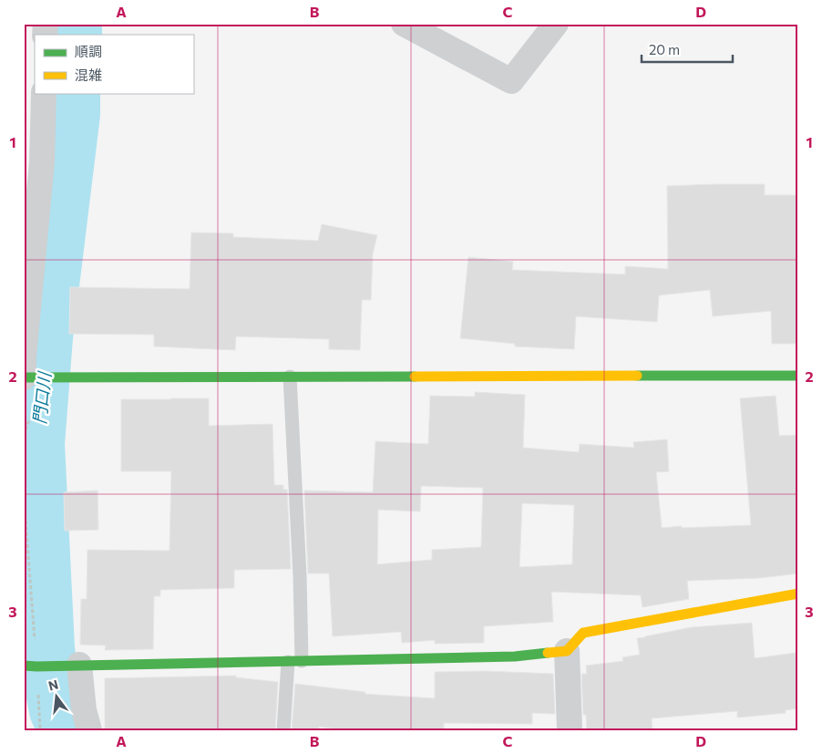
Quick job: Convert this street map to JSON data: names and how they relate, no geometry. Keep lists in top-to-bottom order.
{
  "water": ["門口川"],
  "legend": ["順調", "混雑"],
  "scale_bar": "20 m",
  "north": "top",
  "grid": {
    "columns": [
      "A",
      "B",
      "C",
      "D"
    ],
    "rows": ["1", "2", "3"]
  }
}
